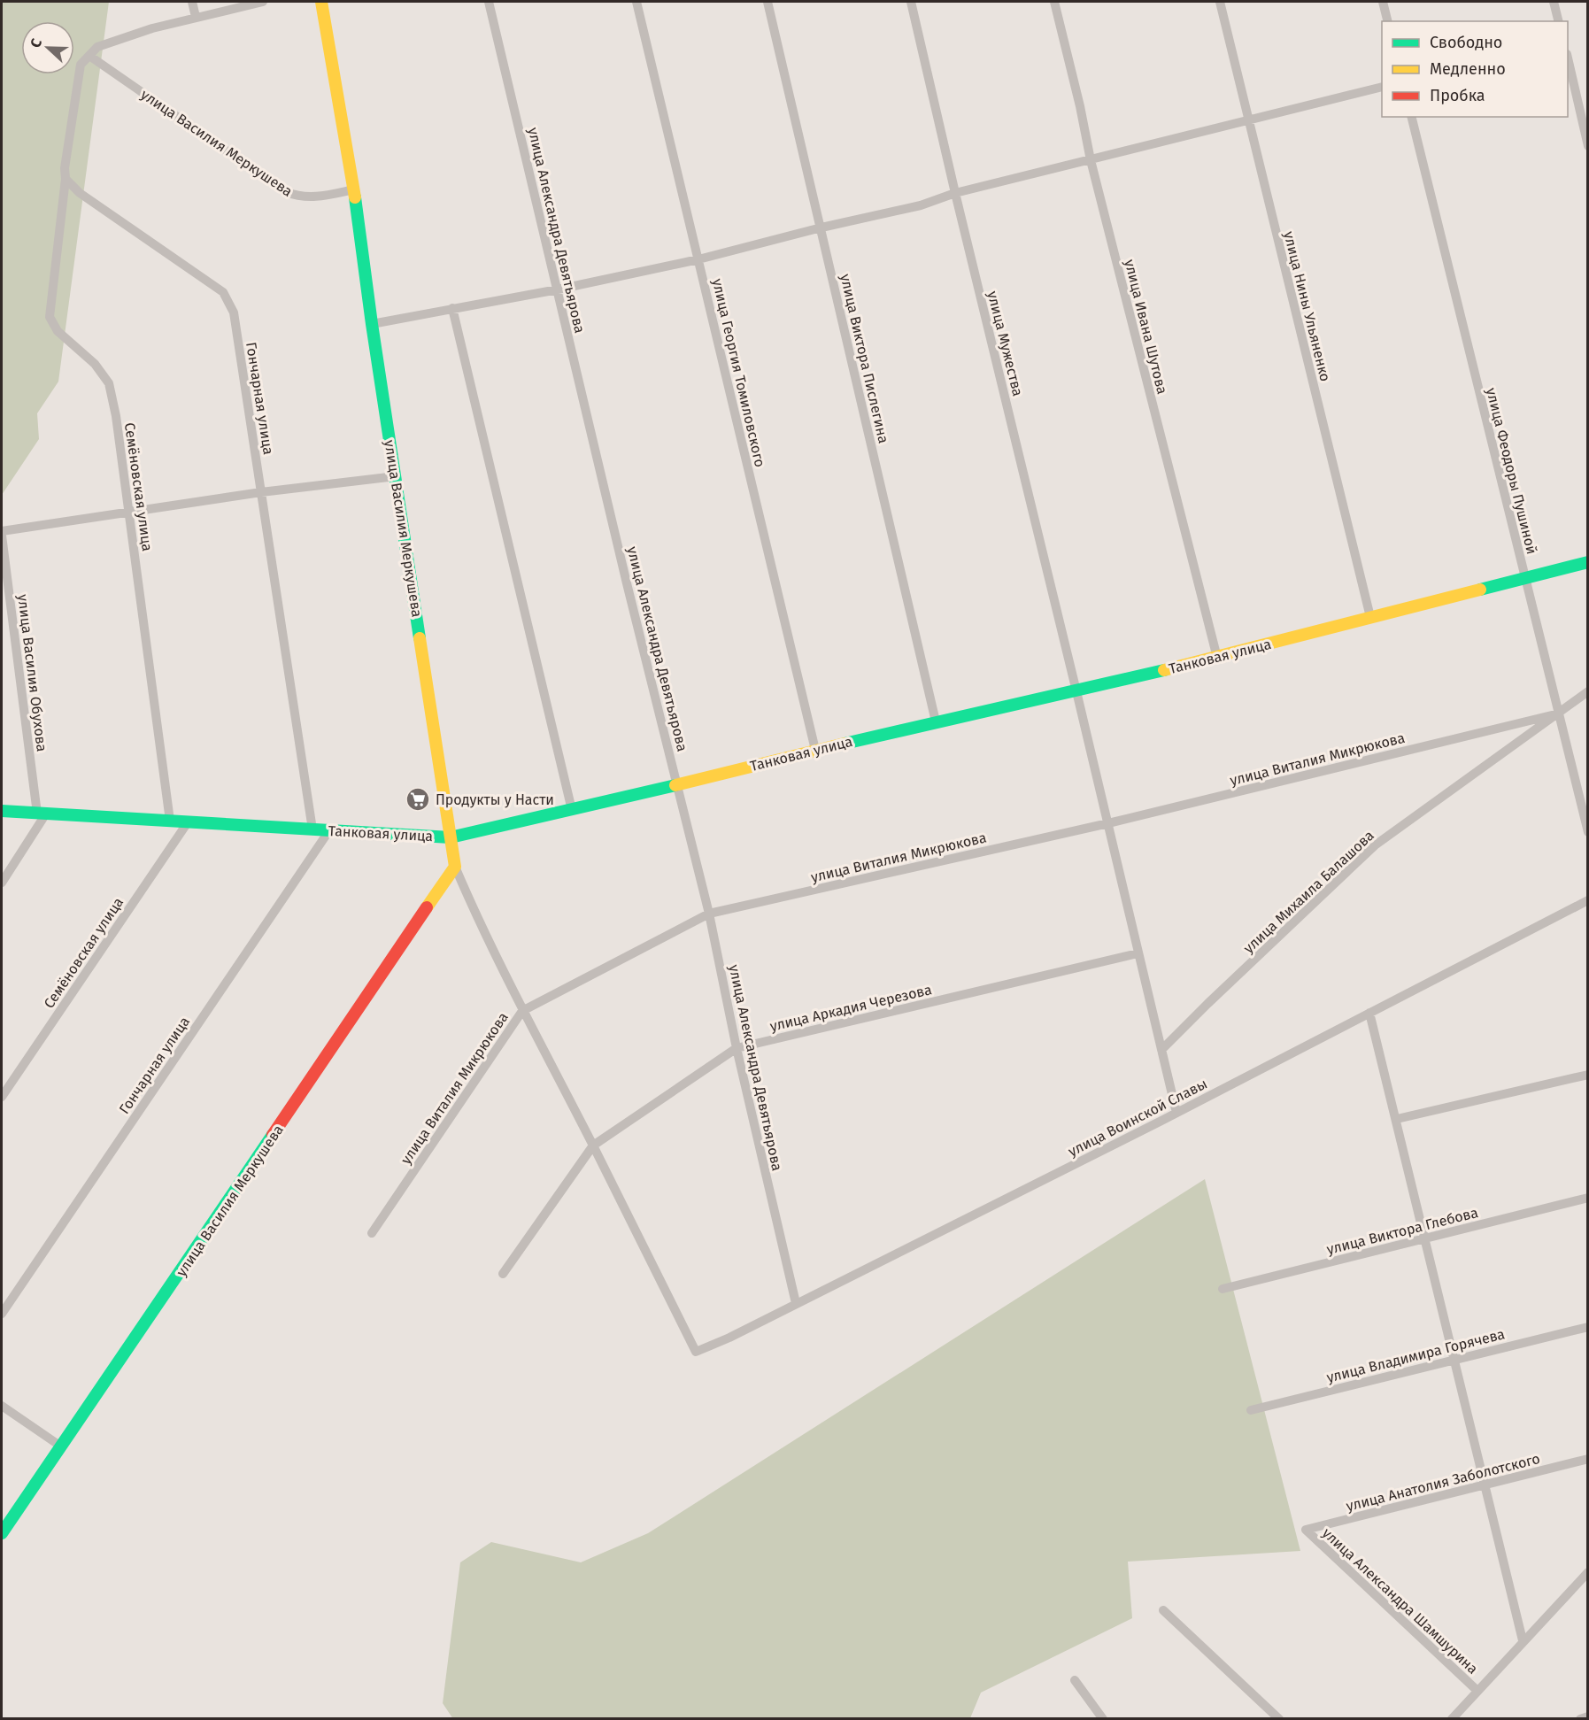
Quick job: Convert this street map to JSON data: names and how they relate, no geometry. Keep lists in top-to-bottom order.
{
  "streets": {
    "street": [
      "улица Василия Меркушева",
      "улица Александра Девятьярова",
      "улица Нины Ульяненко",
      "улица Ивана Шутова",
      "улица Мужества",
      "улица Виктора Пислегина",
      "улица Георгия Томиловского",
      "Гончарная улица",
      "улица Феодоры Пушиной",
      "Семёновская улица",
      "Танковая улица",
      "улица Василия Обухова",
      "улица Виталия Микрюкова",
      "улица Михаила Балашова",
      "улица Аркадия Черезова",
      "улица Воинской Славы",
      "улица Виктора Глебова",
      "улица Владимира Горячева",
      "улица Анатолия Заболотского",
      "улица Александра Шамшурина"
    ]
  },
  "crossings": [
    ["улица Василия Меркушева", "Танковая улица"],
    ["улица Василия Меркушева", "улица Виталия Микрюкова"],
    ["улица Василия Меркушева", "улица Аркадия Черезова"],
    ["улица Василия Меркушева", "улица Воинской Славы"],
    ["улица Александра Девятьярова", "Танковая улица"],
    ["улица Александра Девятьярова", "улица Виталия Микрюкова"],
    ["улица Александра Девятьярова", "улица Аркадия Черезова"],
    ["улица Александра Девятьярова", "улица Воинской Славы"],
    ["улица Нины Ульяненко", "Танковая улица"],
    ["улица Ивана Шутова", "Танковая улица"],
    ["улица Мужества", "Танковая улица"],
    ["улица Мужества", "улица Виталия Микрюкова"],
    ["улица Мужества", "улица Михаила Балашова"],
    ["улица Мужества", "улица Аркадия Черезова"],
    ["улица Мужества", "улица Воинской Славы"],
    ["улица Виктора Пислегина", "Танковая улица"],
    ["улица Георгия Томиловского", "Танковая улица"],
    ["Гончарная улица", "Семёновская улица"],
    ["Гончарная улица", "Танковая улица"],
    ["улица Феодоры Пушиной", "Танковая улица"],
    ["улица Феодоры Пушиной", "улица Виталия Микрюкова"],
    ["улица Феодоры Пушиной", "улица Михаила Балашова"],
    ["Семёновская улица", "Танковая улица"],
    ["Танковая улица", "улица Василия Обухова"],
    ["улица Виталия Микрюкова", "улица Михаила Балашова"],
    ["улица Анатолия Заболотского", "улица Александра Шамшурина"]
  ],
  "places": {
    "supermarket": ["Продукты у Насти"]
  },
  "legend": ["Свободно", "Медленно", "Пробка"],
  "north": "left"
}
